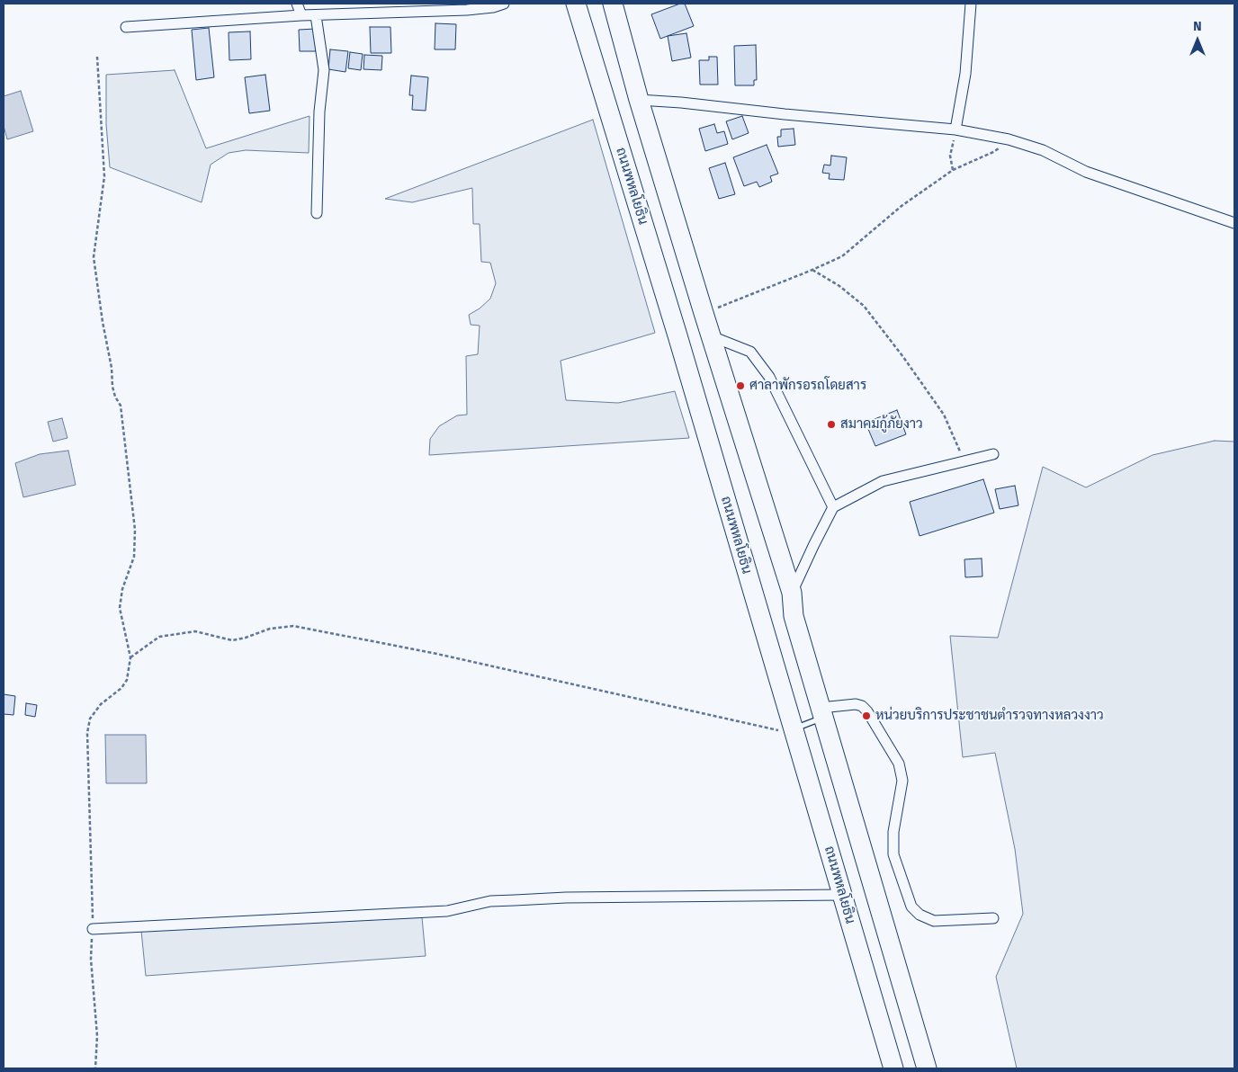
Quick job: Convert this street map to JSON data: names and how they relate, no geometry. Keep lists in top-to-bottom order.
{
  "streets": {
    "highway": ["ถนนพหลโยธิน"]
  },
  "places": ["ศาลาพักรอรถโดยสาร", "สมาคมกู้ภัยงาว", "หน่วยบริการประชาชนตำรวจทางหลวงงาว"],
  "north": "top"
}
